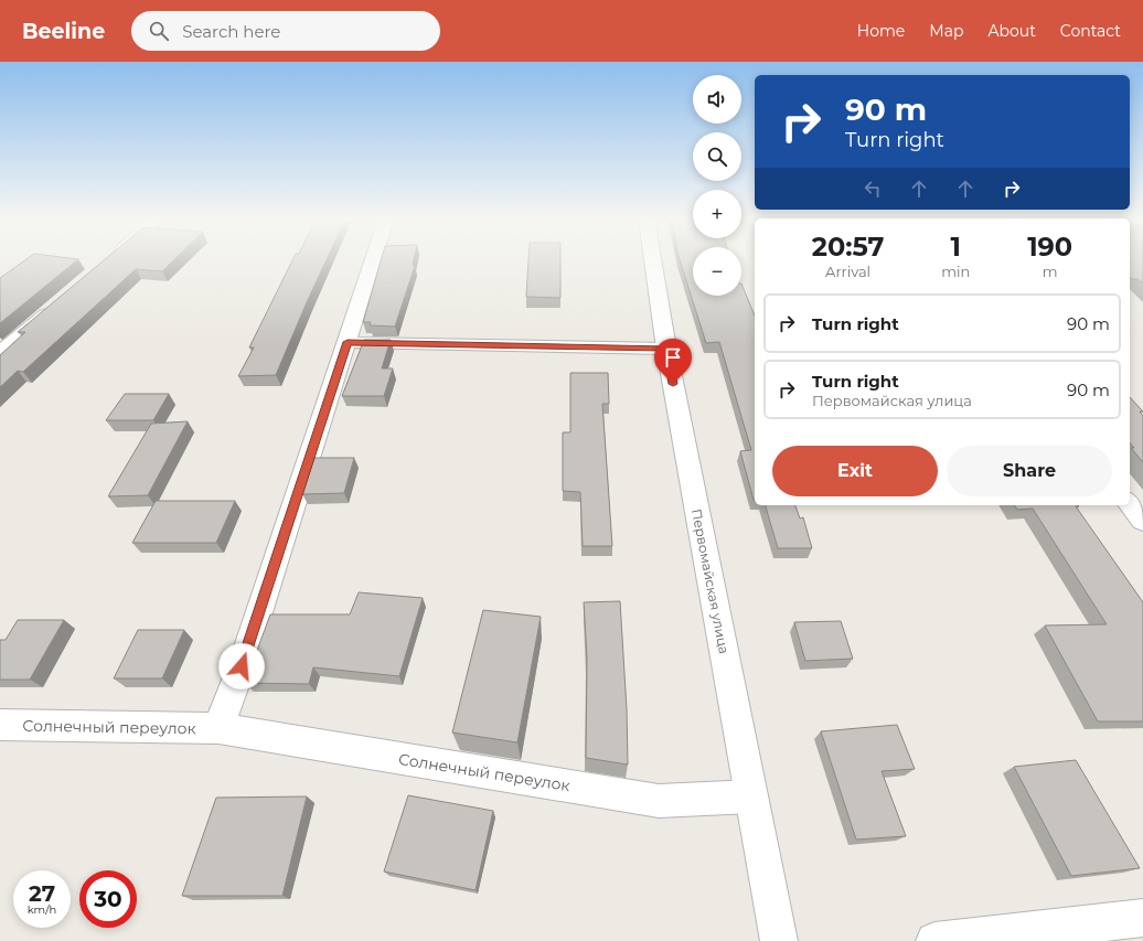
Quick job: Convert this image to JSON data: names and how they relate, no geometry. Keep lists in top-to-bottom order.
{
  "streets": {
    "street": ["Первомайская улица", "Солнечный переулок"]
  },
  "crossings": [
    ["Первомайская улица", "Солнечный переулок"]
  ],
  "page": {
    "header": "Beeline",
    "search": "Search here",
    "nav": [
      "Home",
      "Map",
      "About",
      "Contact"
    ],
    "map_buttons": ["+", "−"],
    "turn": ["90 m", "Turn right"],
    "eta": [
      "20:57",
      "Arrival",
      "1",
      "min",
      "190",
      "m"
    ],
    "list": [
      {
        "name": "Turn right",
        "value": "90 m"
      },
      {
        "name": "Turn right",
        "note": "Первомайская улица",
        "value": "90 m"
      }
    ],
    "buttons": ["Exit", "Share"],
    "speed": "27 km/h",
    "limit": "30"
  }
}
